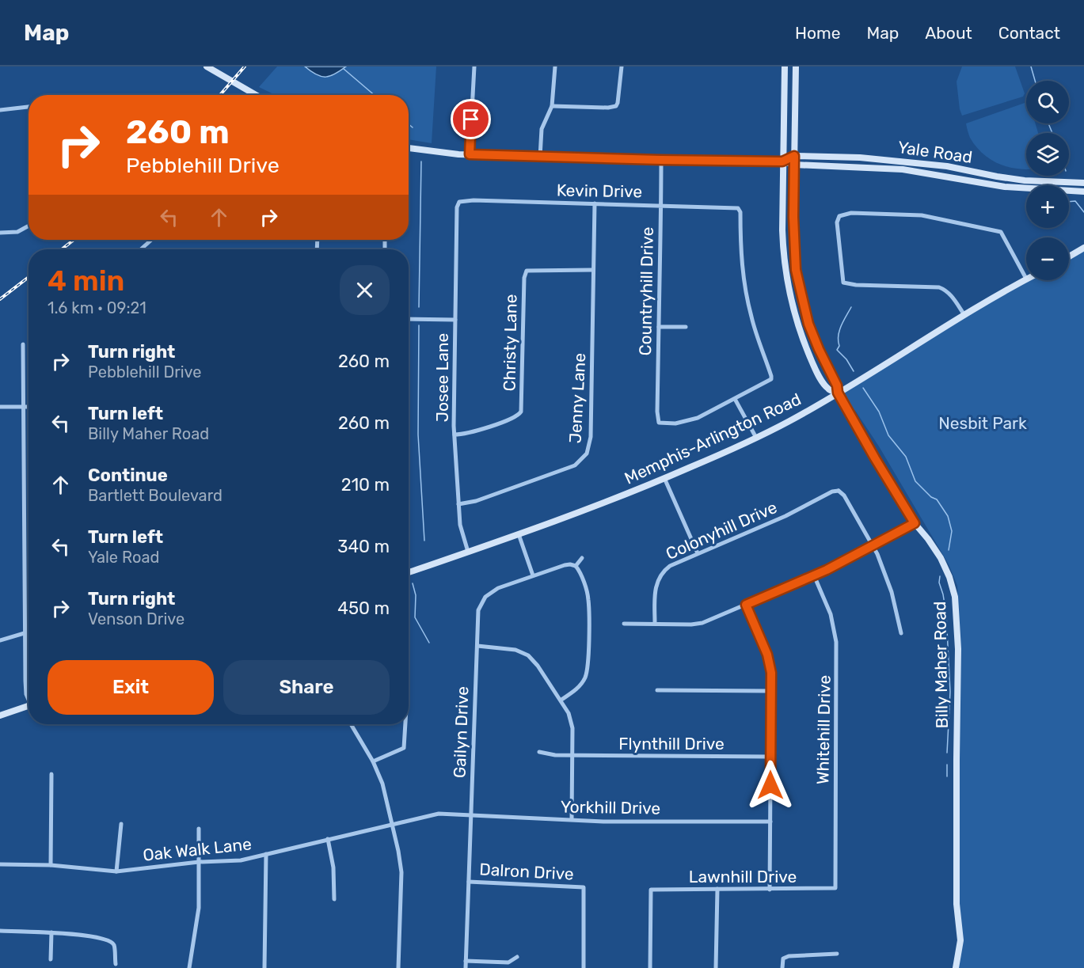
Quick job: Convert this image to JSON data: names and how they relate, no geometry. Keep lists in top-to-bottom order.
{
  "streets": {
    "main road": ["Yale Road", "Memphis-Arlington Road", "Billy Maher Road"],
    "street": [
      "Kevin Drive",
      "Countryhill Drive",
      "Christy Lane",
      "Josee Lane",
      "Jenny Lane",
      "Colonyhill Drive",
      "Whitehill Drive",
      "Gailyn Drive",
      "Flynthill Drive",
      "Yorkhill Drive",
      "Oak Walk Lane",
      "Dalron Drive",
      "Lawnhill Drive"
    ]
  },
  "crossings": [
    ["Yale Road", "Countryhill Drive"],
    ["Kevin Drive", "Countryhill Drive"],
    ["Kevin Drive", "Josee Lane"],
    ["Kevin Drive", "Jenny Lane"],
    ["Christy Lane", "Josee Lane"],
    ["Christy Lane", "Jenny Lane"],
    ["Josee Lane", "Jenny Lane"],
    ["Josee Lane", "Memphis-Arlington Road"],
    ["Memphis-Arlington Road", "Billy Maher Road"],
    ["Whitehill Drive", "Lawnhill Drive"],
    ["Gailyn Drive", "Yorkhill Drive"],
    ["Gailyn Drive", "Dalron Drive"],
    ["Yorkhill Drive", "Oak Walk Lane"]
  ],
  "parks": ["Nesbit Park"],
  "page": {
    "header": "Map",
    "nav": [
      "Home",
      "Map",
      "About",
      "Contact"
    ],
    "map_buttons": ["+", "−"],
    "turn": ["260 m", "Pebblehill Drive"],
    "heading": ["4 min", "1.6 km · 09:21"],
    "list": [
      {
        "name": "Turn right",
        "note": "Pebblehill Drive",
        "value": "260 m"
      },
      {
        "name": "Turn left",
        "note": "Billy Maher Road",
        "value": "260 m"
      },
      {
        "name": "Continue",
        "note": "Bartlett Boulevard",
        "value": "210 m"
      },
      {
        "name": "Turn left",
        "note": "Yale Road",
        "value": "340 m"
      },
      {
        "name": "Turn right",
        "note": "Venson Drive",
        "value": "450 m"
      }
    ],
    "buttons": ["Exit", "Share"]
  }
}
